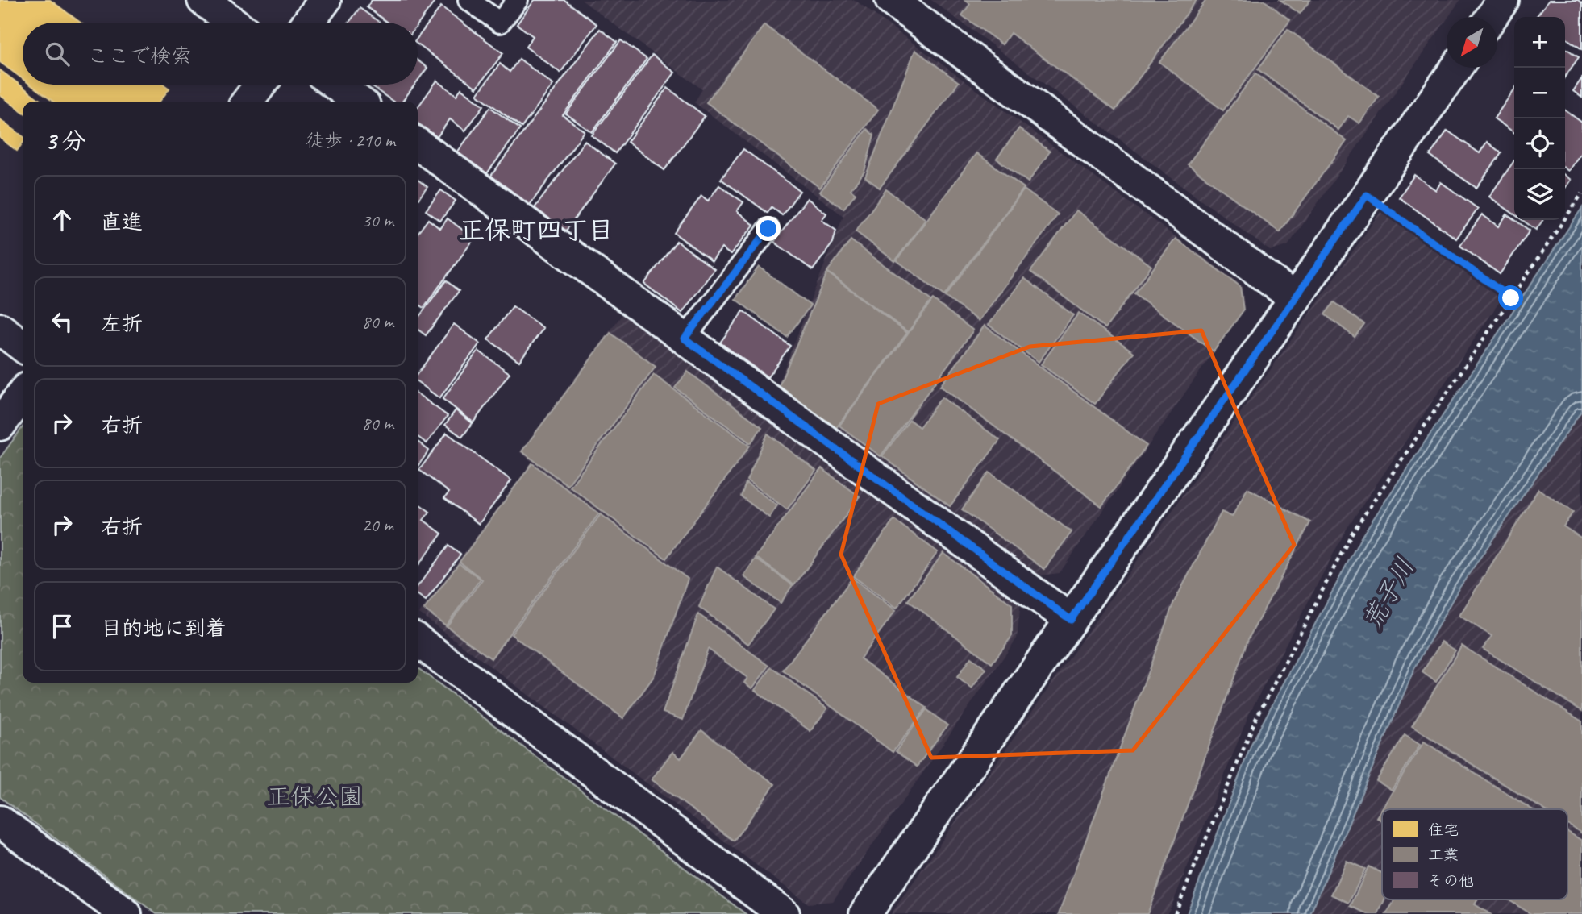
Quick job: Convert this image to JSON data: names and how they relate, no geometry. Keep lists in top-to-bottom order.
{
  "districts": ["正保町四丁目"],
  "water": ["荒子川"],
  "parks": ["正保公園"],
  "legend": ["住宅", "工業", "その他"],
  "north": "bottom left",
  "page": {
    "map_buttons": ["+", "−"],
    "search": "ここで検索",
    "heading": ["3 分", "徒歩 · 210 m"],
    "list": [
      ["直進", "30 m"],
      ["左折", "80 m"],
      ["右折", "80 m"],
      ["右折", "20 m"],
      "目的地に到着"
    ]
  }
}
